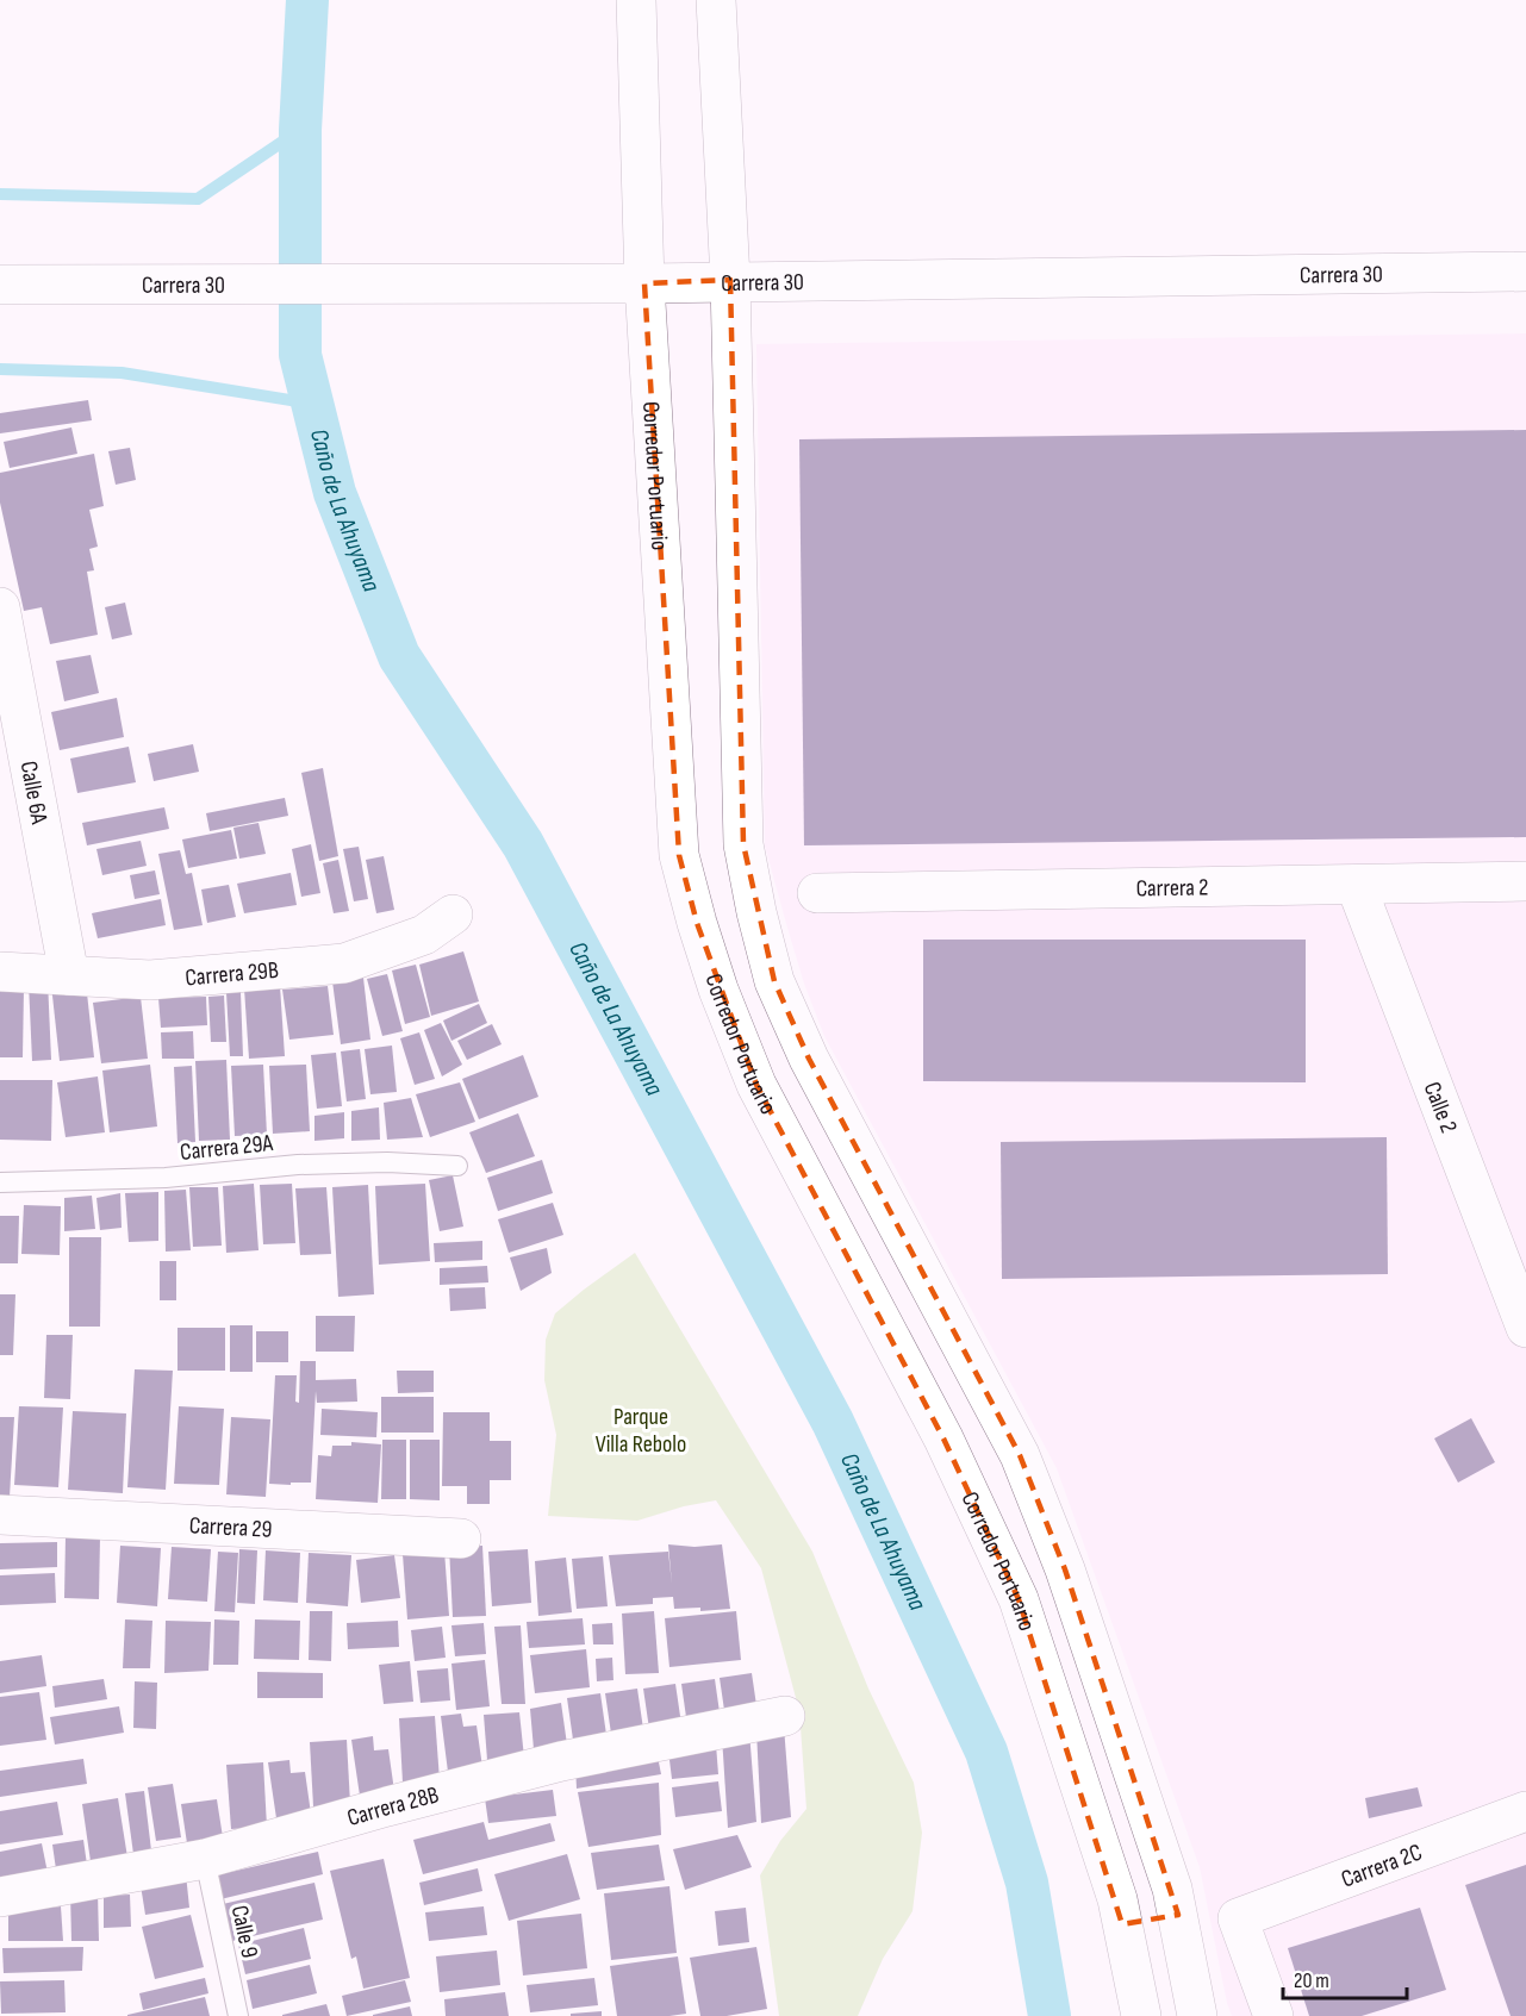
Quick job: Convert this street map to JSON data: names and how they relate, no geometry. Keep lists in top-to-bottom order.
{
  "streets": {
    "street": [
      "Carrera 30",
      "Corredor Portuario",
      "Calle 6A",
      "Carrera 2",
      "Carrera 29B",
      "Calle 2",
      "Carrera 29",
      "Carrera 28B",
      "Carrera 2C"
    ],
    "lane": ["Carrera 29A", "Calle 9"]
  },
  "crossings": [
    ["Carrera 30", "Corredor Portuario"],
    ["Calle 6A", "Carrera 29B"],
    ["Carrera 2", "Calle 2"],
    ["Carrera 28B", "Calle 9"]
  ],
  "water": ["Caño de La Ahuyama"],
  "parks": ["Parque Villa Rebolo"],
  "scale_bar": "20 m"
}
